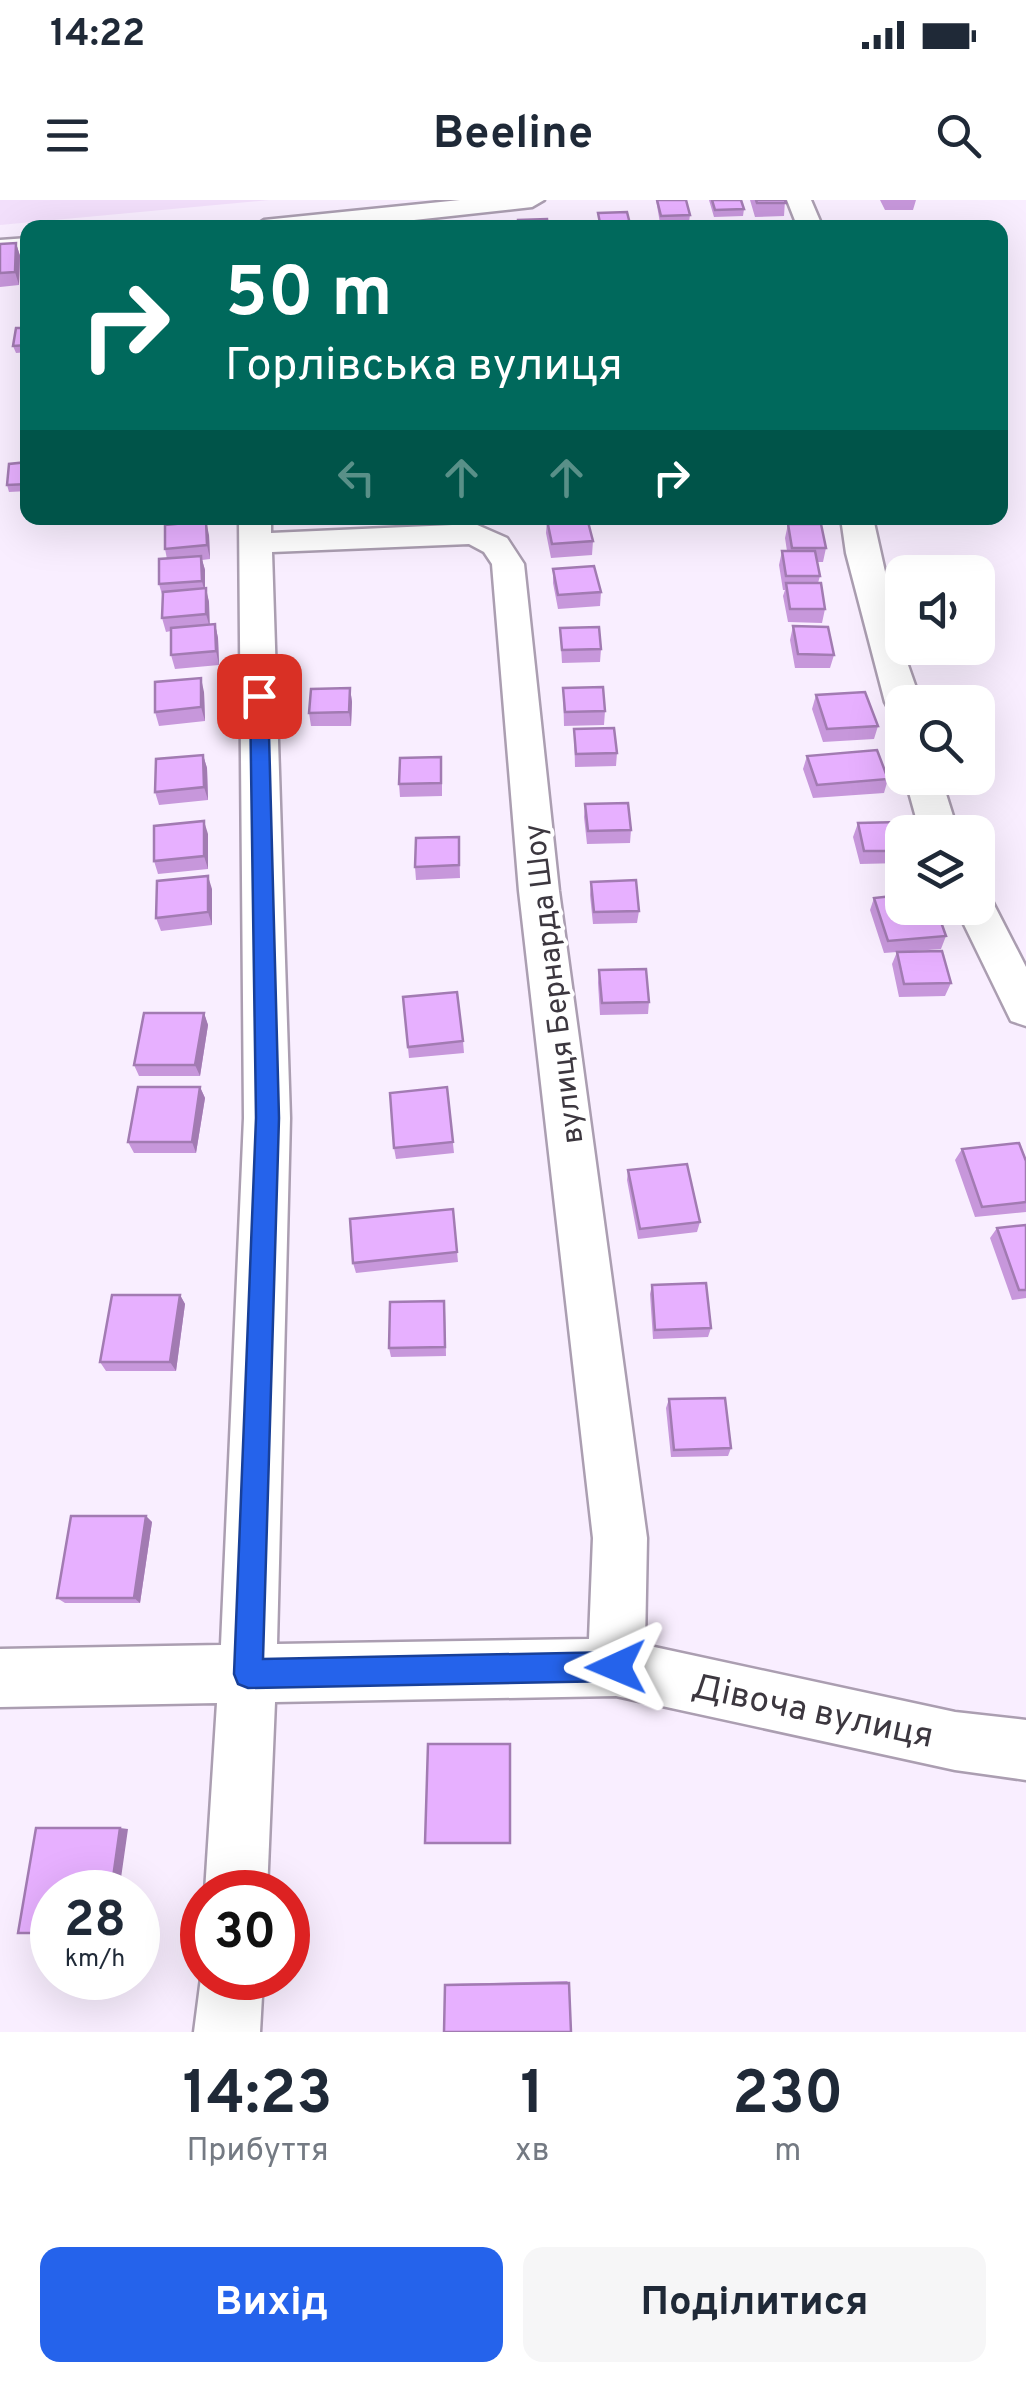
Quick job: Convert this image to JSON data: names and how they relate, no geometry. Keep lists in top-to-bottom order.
{
  "streets": {
    "street": ["вулиця Бернарда Шоу", "Дівоча вулиця"]
  },
  "crossings": [
    ["вулиця Бернарда Шоу", "Дівоча вулиця"]
  ],
  "page": {
    "status": "14:22",
    "header": "Beeline",
    "turn": ["50 m", "Горлівська вулиця"],
    "speed": "28 km/h",
    "limit": "30",
    "eta": [
      "14:23",
      "Прибуття",
      "1",
      "хв",
      "230",
      "m"
    ],
    "buttons": ["Вихід", "Поділитися"]
  }
}
